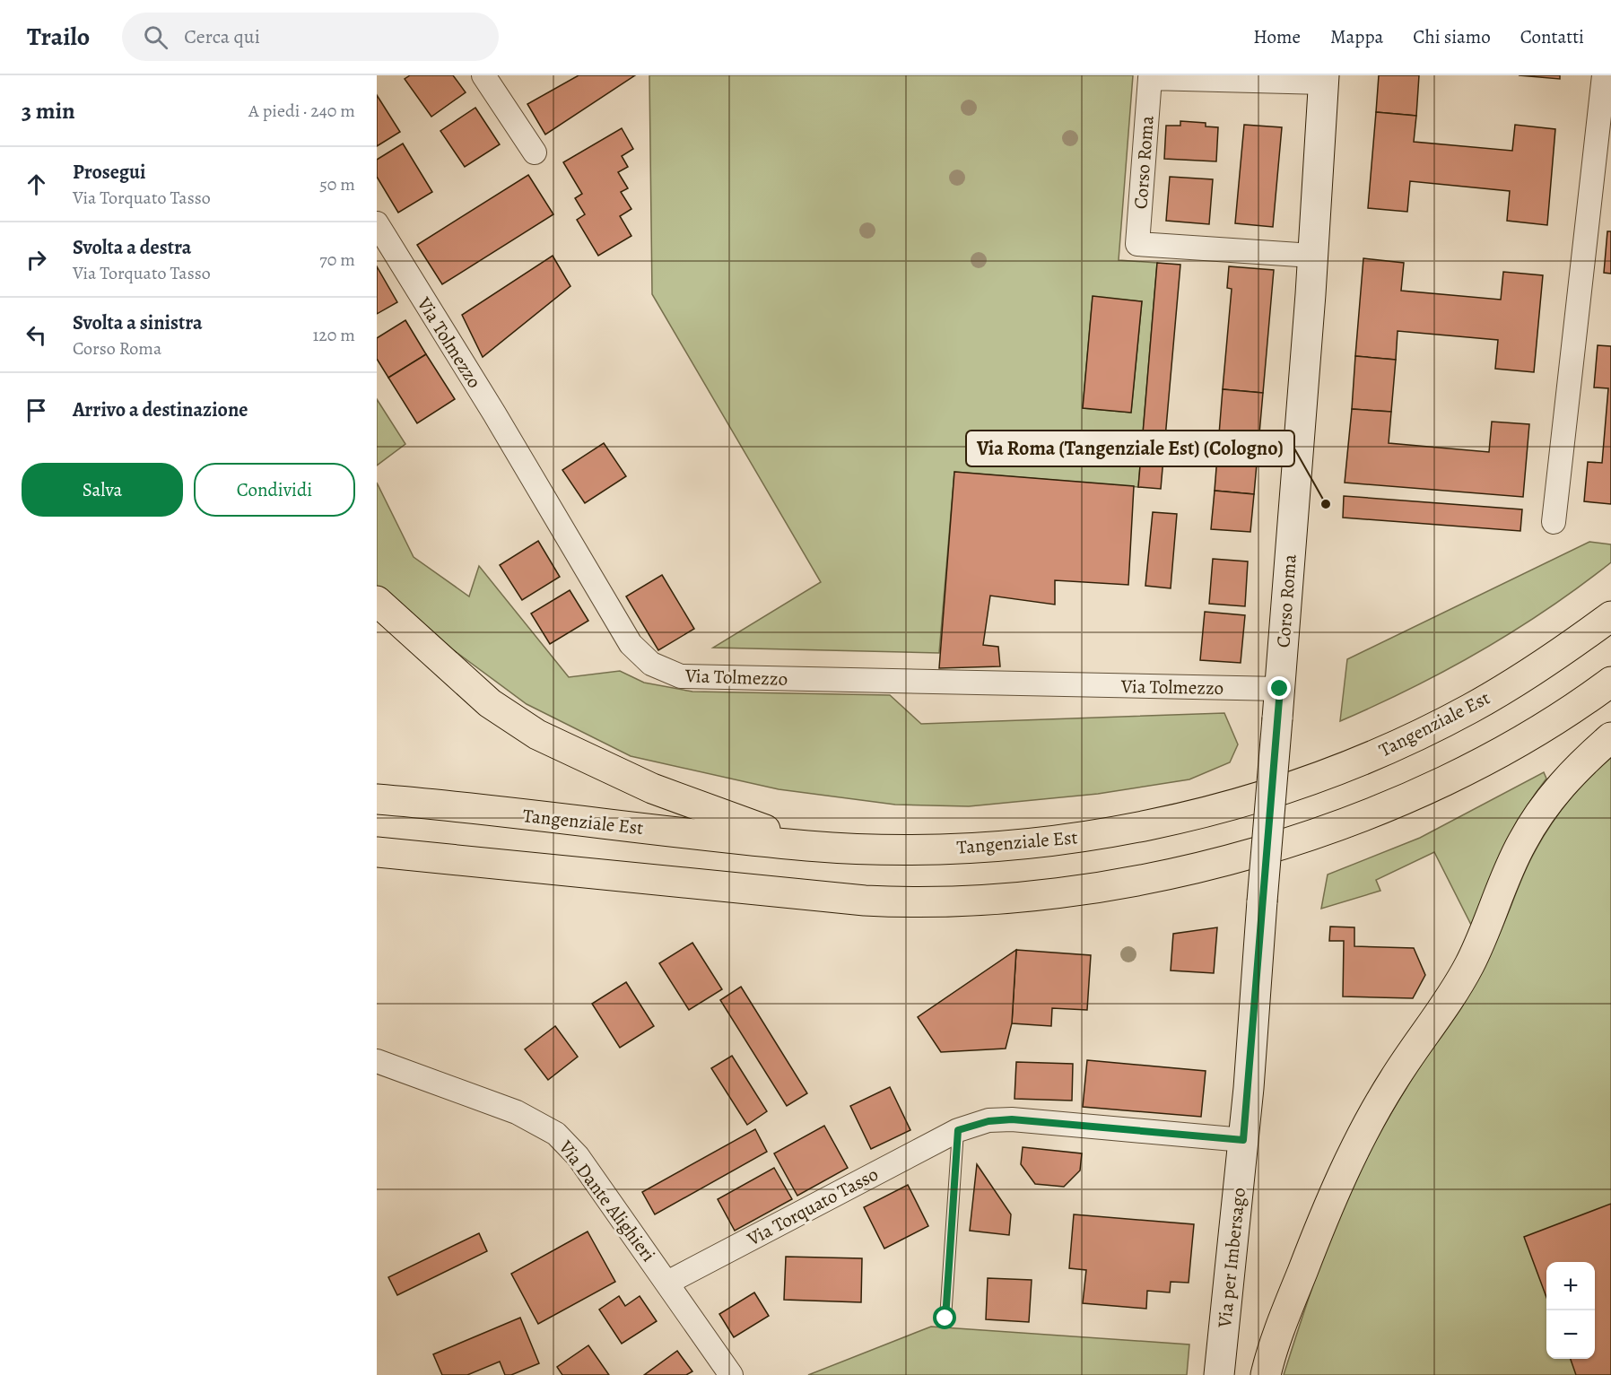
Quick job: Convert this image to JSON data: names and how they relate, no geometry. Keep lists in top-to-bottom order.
{
  "streets": {
    "highway": ["Tangenziale Est"],
    "main road": ["Corso Roma", "Via per Imbersago"],
    "street": ["Via Tolmezzo", "Via Dante Alighieri", "Via Torquato Tasso"]
  },
  "crossings": [
    ["Corso Roma", "Via Tolmezzo"],
    ["Corso Roma", "Via Torquato Tasso"],
    ["Corso Roma", "Via per Imbersago"],
    ["Via Dante Alighieri", "Via Torquato Tasso"],
    ["Via Torquato Tasso", "Via per Imbersago"]
  ],
  "places": ["Via Roma (Tangenziale Est) (Cologno)"],
  "page": {
    "header": "Trailo",
    "search": "Cerca qui",
    "nav": [
      "Home",
      "Mappa",
      "Chi siamo",
      "Contatti"
    ],
    "heading": ["3 min", "A piedi · 240 m"],
    "list": [
      ["Prosegui", "Via Torquato Tasso", "50 m"],
      ["Svolta a destra", "Via Torquato Tasso", "70 m"],
      ["Svolta a sinistra", "Corso Roma", "120 m"],
      "Arrivo a destinazione"
    ],
    "buttons": ["Salva", "Condividi"],
    "map_buttons": ["+", "−"]
  }
}
